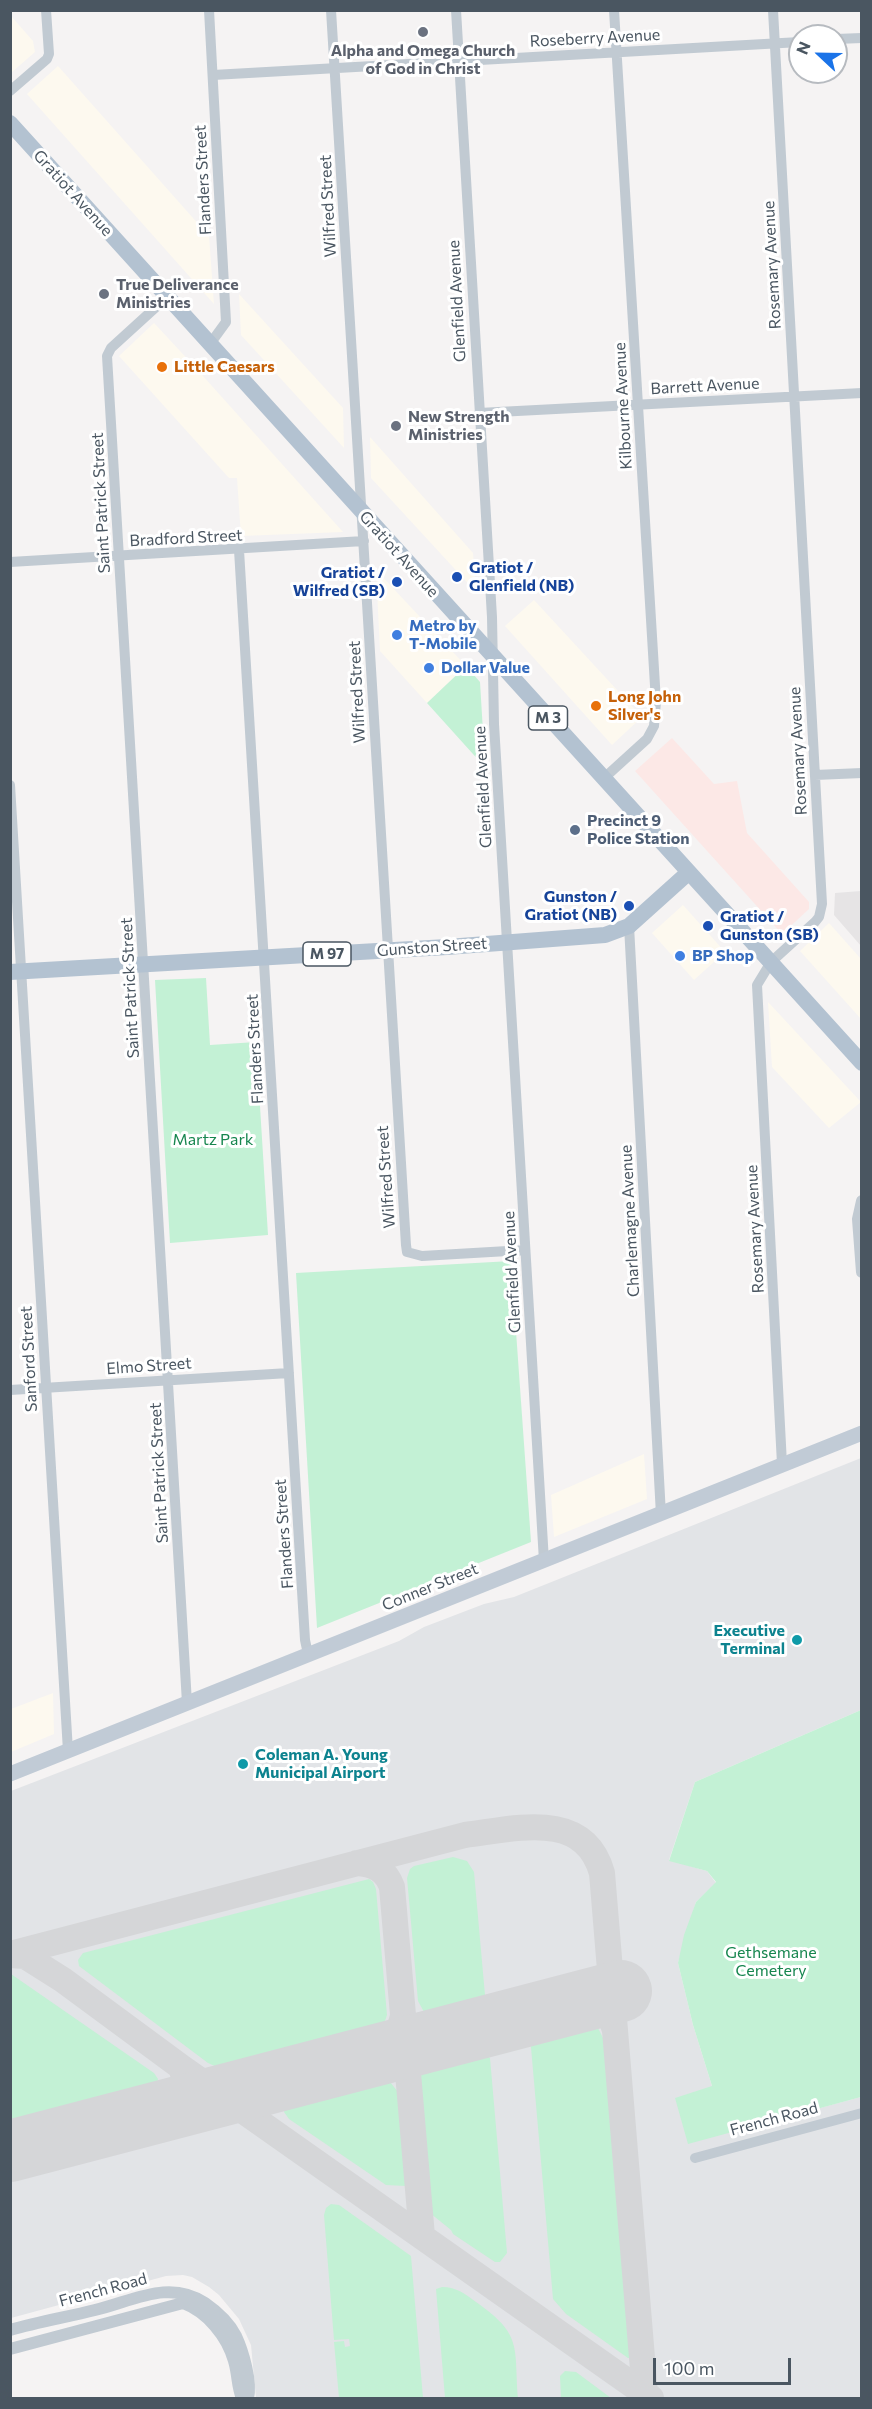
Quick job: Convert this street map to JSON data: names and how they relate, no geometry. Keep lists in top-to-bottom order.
{
  "streets": {
    "main road": [
      "Gratiot Avenue",
      "M 3",
      "Gunston Street",
      "M 97",
      "Conner Street"
    ],
    "street": [
      "Roseberry Avenue",
      "Flanders Street",
      "Wilfred Street",
      "Rosemary Avenue",
      "Glenfield Avenue",
      "Barrett Avenue",
      "Kilbourne Avenue",
      "Saint Patrick Street",
      "Bradford Street",
      "Charlemagne Avenue",
      "Sanford Street",
      "Elmo Street",
      "French Road"
    ]
  },
  "crossings": [
    ["Roseberry Avenue", "Flanders Street"],
    ["Roseberry Avenue", "Wilfred Street"],
    ["Roseberry Avenue", "Rosemary Avenue"],
    ["Roseberry Avenue", "Glenfield Avenue"],
    ["Roseberry Avenue", "Kilbourne Avenue"],
    ["Flanders Street", "Gratiot Avenue"],
    ["Flanders Street", "Bradford Street"],
    ["Flanders Street", "Gunston Street"],
    ["Flanders Street", "Elmo Street"],
    ["Flanders Street", "Conner Street"],
    ["Gratiot Avenue", "Wilfred Street"],
    ["Gratiot Avenue", "Rosemary Avenue"],
    ["Gratiot Avenue", "Glenfield Avenue"],
    ["Gratiot Avenue", "Kilbourne Avenue"],
    ["Gratiot Avenue", "Saint Patrick Street"],
    ["Gratiot Avenue", "Gunston Street"],
    ["Wilfred Street", "Glenfield Avenue"],
    ["Wilfred Street", "Bradford Street"],
    ["Wilfred Street", "Gunston Street"],
    ["Rosemary Avenue", "Barrett Avenue"],
    ["Rosemary Avenue", "Conner Street"],
    ["Glenfield Avenue", "Barrett Avenue"],
    ["Glenfield Avenue", "Gunston Street"],
    ["Glenfield Avenue", "Conner Street"],
    ["Barrett Avenue", "Kilbourne Avenue"],
    ["Saint Patrick Street", "Bradford Street"],
    ["Saint Patrick Street", "Gunston Street"],
    ["Saint Patrick Street", "Elmo Street"],
    ["Saint Patrick Street", "Conner Street"],
    ["Gunston Street", "Charlemagne Avenue"],
    ["Gunston Street", "Sanford Street"],
    ["Charlemagne Avenue", "Conner Street"],
    ["Sanford Street", "Elmo Street"],
    ["Sanford Street", "Conner Street"]
  ],
  "parks": ["Martz Park", "Gethsemane Cemetery"],
  "places": [
    "Alpha and Omega Church of God in Christ",
    "True Deliverance Ministries",
    "Little Caesars",
    "New Strength Ministries",
    "Gratiot / Glenfield (NB)",
    "Gratiot / Wilfred (SB)",
    "Metro by T-Mobile",
    "Dollar Value",
    "Long John Silver's",
    "Precinct 9 Police Station",
    "Gunston / Gratiot (NB)",
    "Gratiot / Gunston (SB)",
    "BP Shop",
    "Executive Terminal",
    "Coleman A. Young Municipal Airport"
  ],
  "scale_bar": "100 m",
  "north": "left"
}
